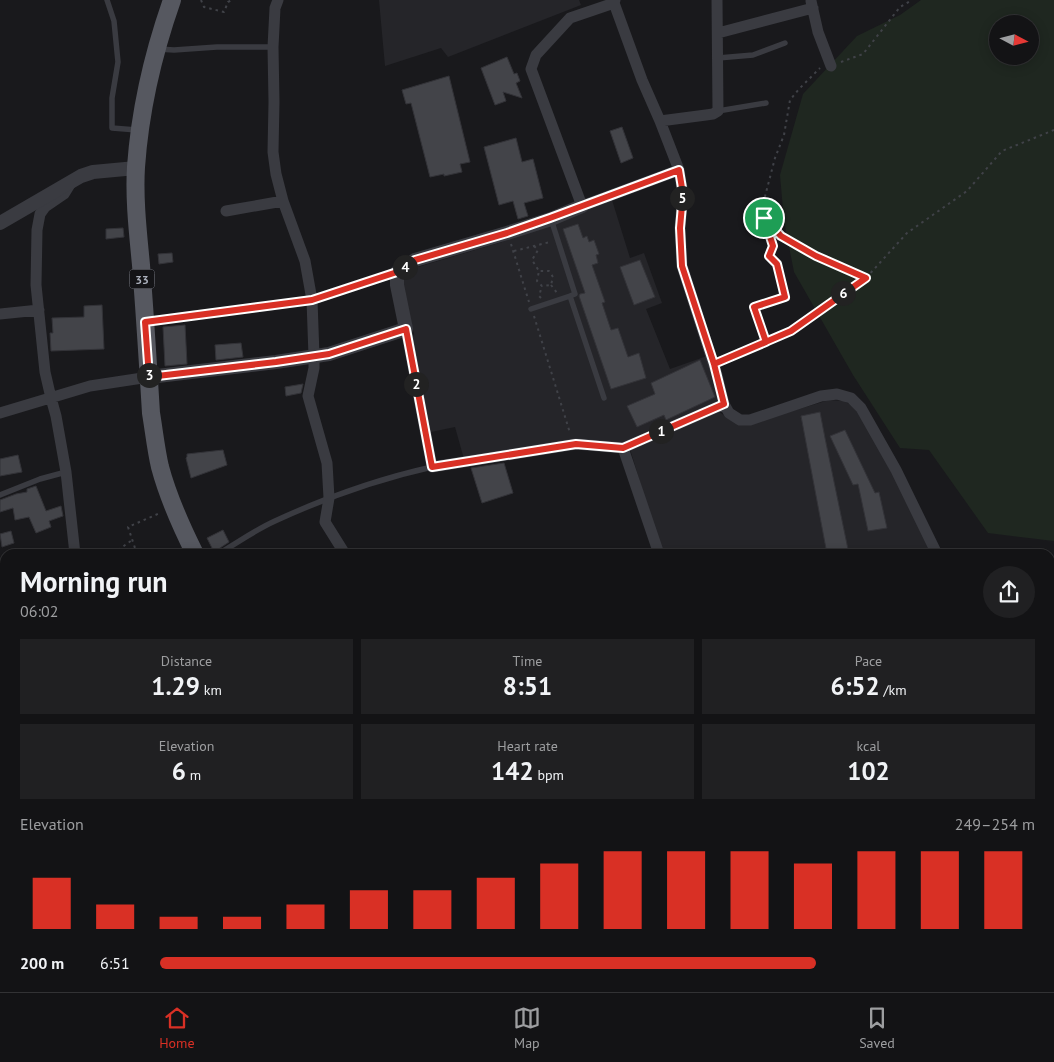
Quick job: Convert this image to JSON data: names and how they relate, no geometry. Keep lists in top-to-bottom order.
{
  "streets": {
    "main road": ["33"]
  },
  "north": "right",
  "page": {
    "pins": [
      "5",
      "4",
      "6",
      "3",
      "2",
      "1"
    ],
    "heading": ["Morning run", "06:02"],
    "stats": [
      ["Distance", "1.29 km"],
      ["Time", "8:51"],
      ["Pace", "6:52 /km"],
      ["Elevation", "6 m"],
      ["Heart rate", "142 bpm"],
      ["kcal", "102"]
    ],
    "chart": ["Elevation", "249–254 m"],
    "list": [
      {
        "name": "200 m",
        "note": "6:51"
      }
    ],
    "tabs": ["Home", "Map", "Saved"]
  }
}
